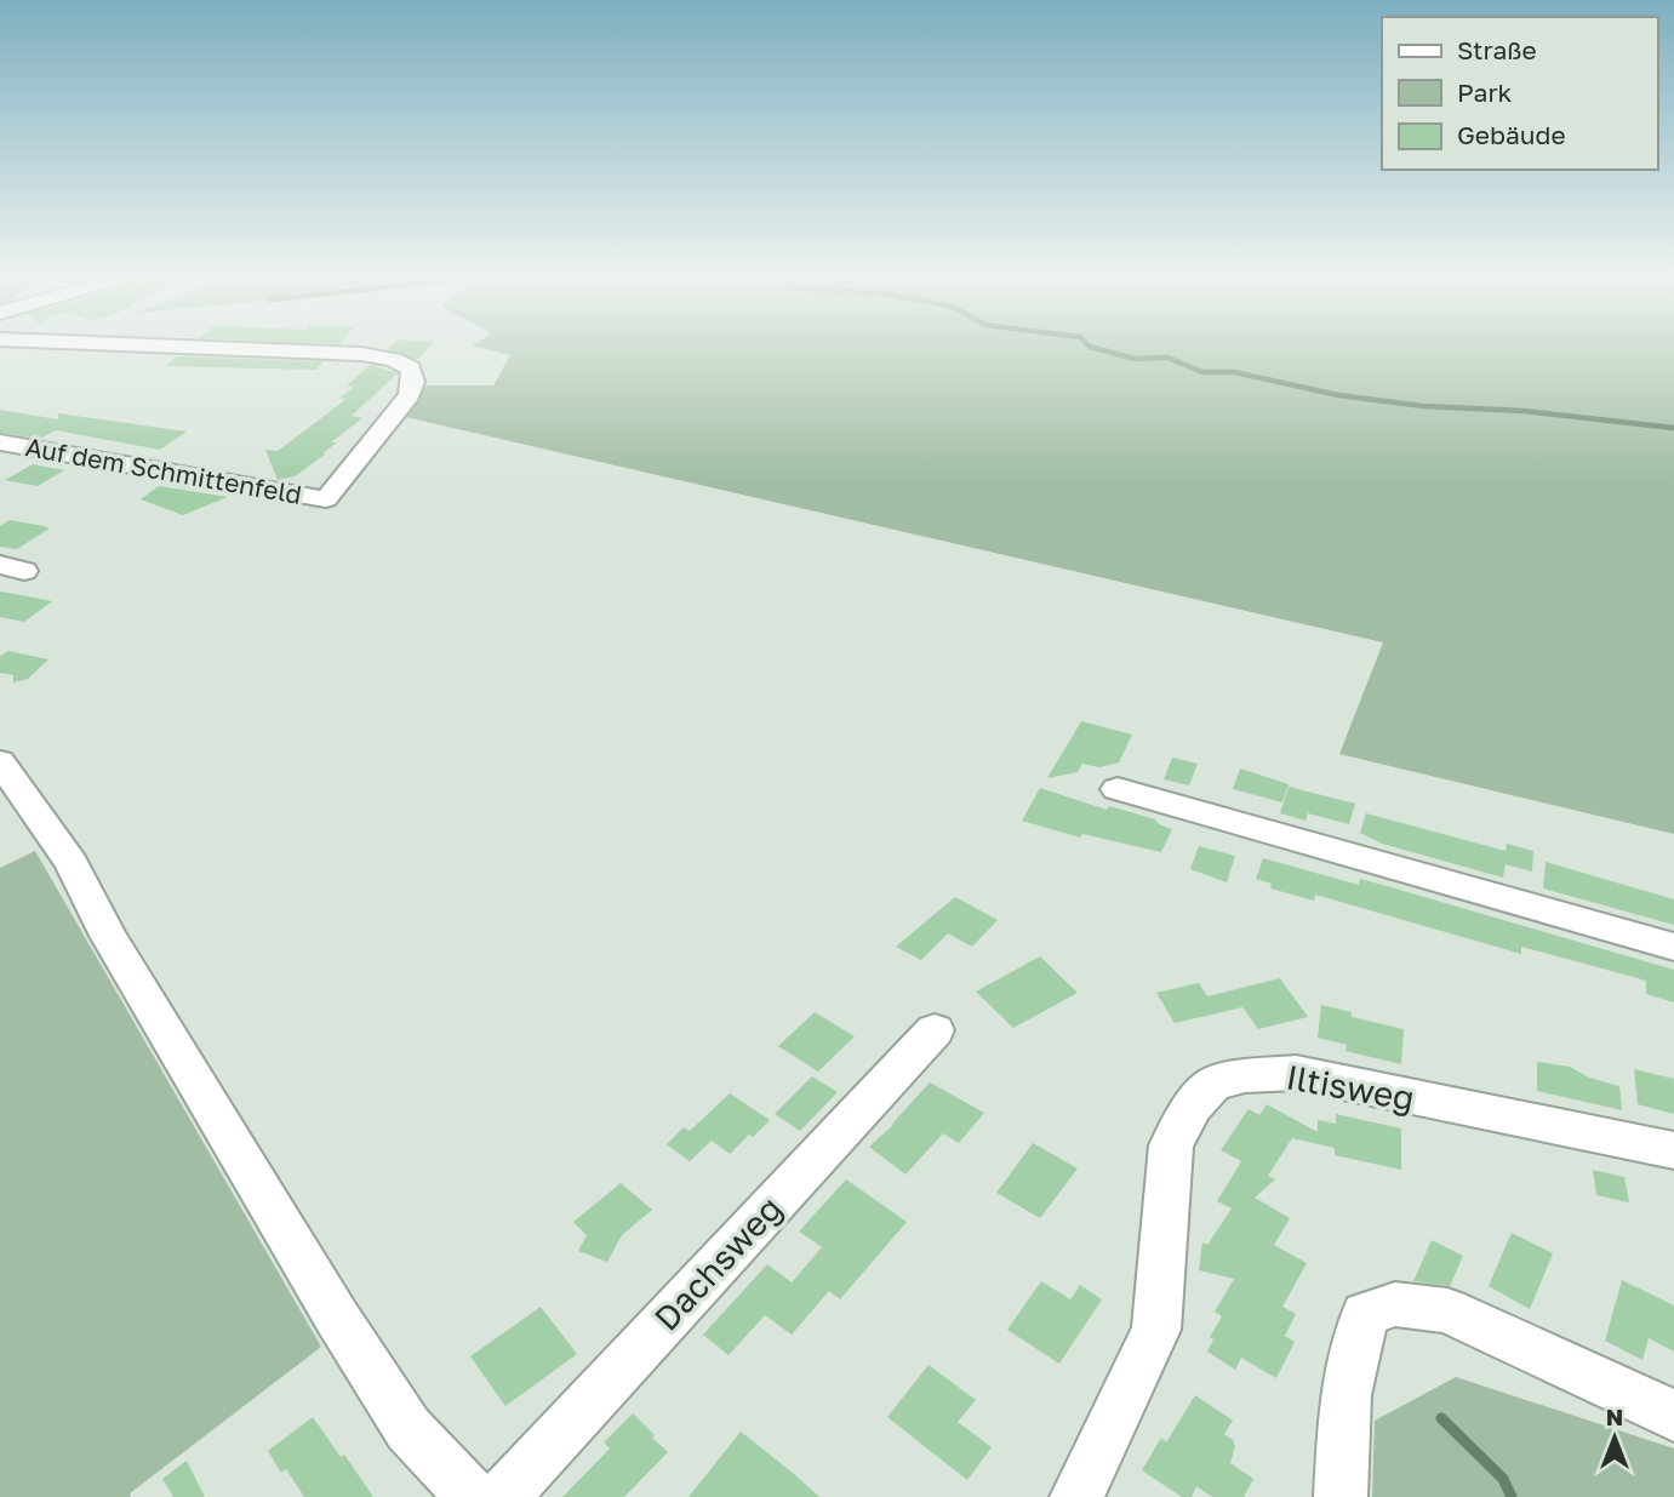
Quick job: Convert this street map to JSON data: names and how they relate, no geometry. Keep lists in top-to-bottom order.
{
  "streets": {
    "street": ["Auf dem Schmittenfeld", "Iltisweg", "Dachsweg"]
  },
  "legend": ["Straße", "Park", "Gebäude"],
  "north": "top"
}
